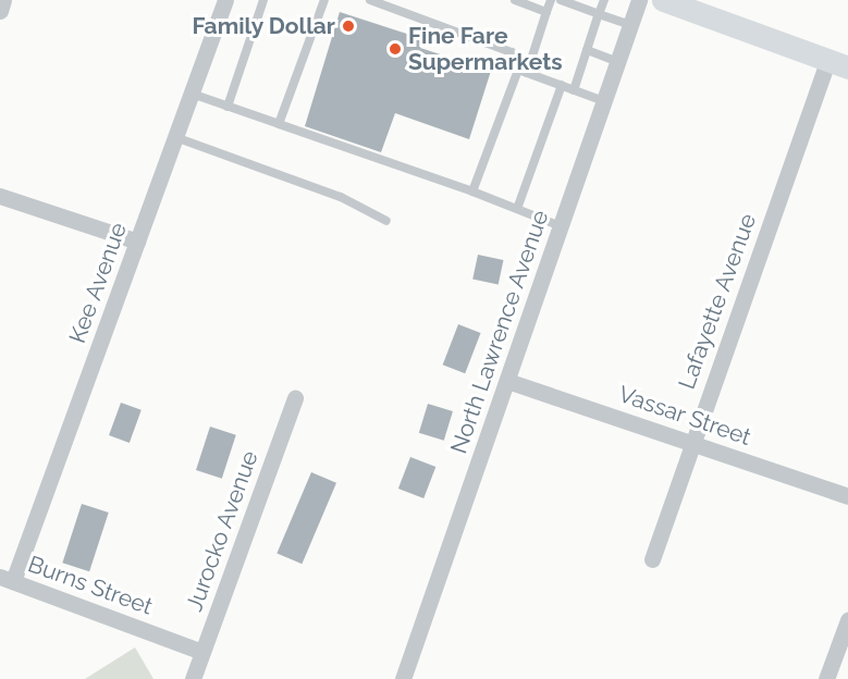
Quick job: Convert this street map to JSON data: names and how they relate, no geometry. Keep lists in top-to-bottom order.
{
  "streets": {
    "street": [
      "Kee Avenue",
      "Lafayette Avenue",
      "North Lawrence Avenue",
      "Vassar Street",
      "Jurocko Avenue",
      "Burns Street"
    ]
  },
  "crossings": [
    ["Kee Avenue", "Burns Street"],
    ["Lafayette Avenue", "Vassar Street"],
    ["North Lawrence Avenue", "Vassar Street"],
    ["Jurocko Avenue", "Burns Street"]
  ],
  "places": ["Family Dollar", "Fine Fare Supermarkets"]
}
